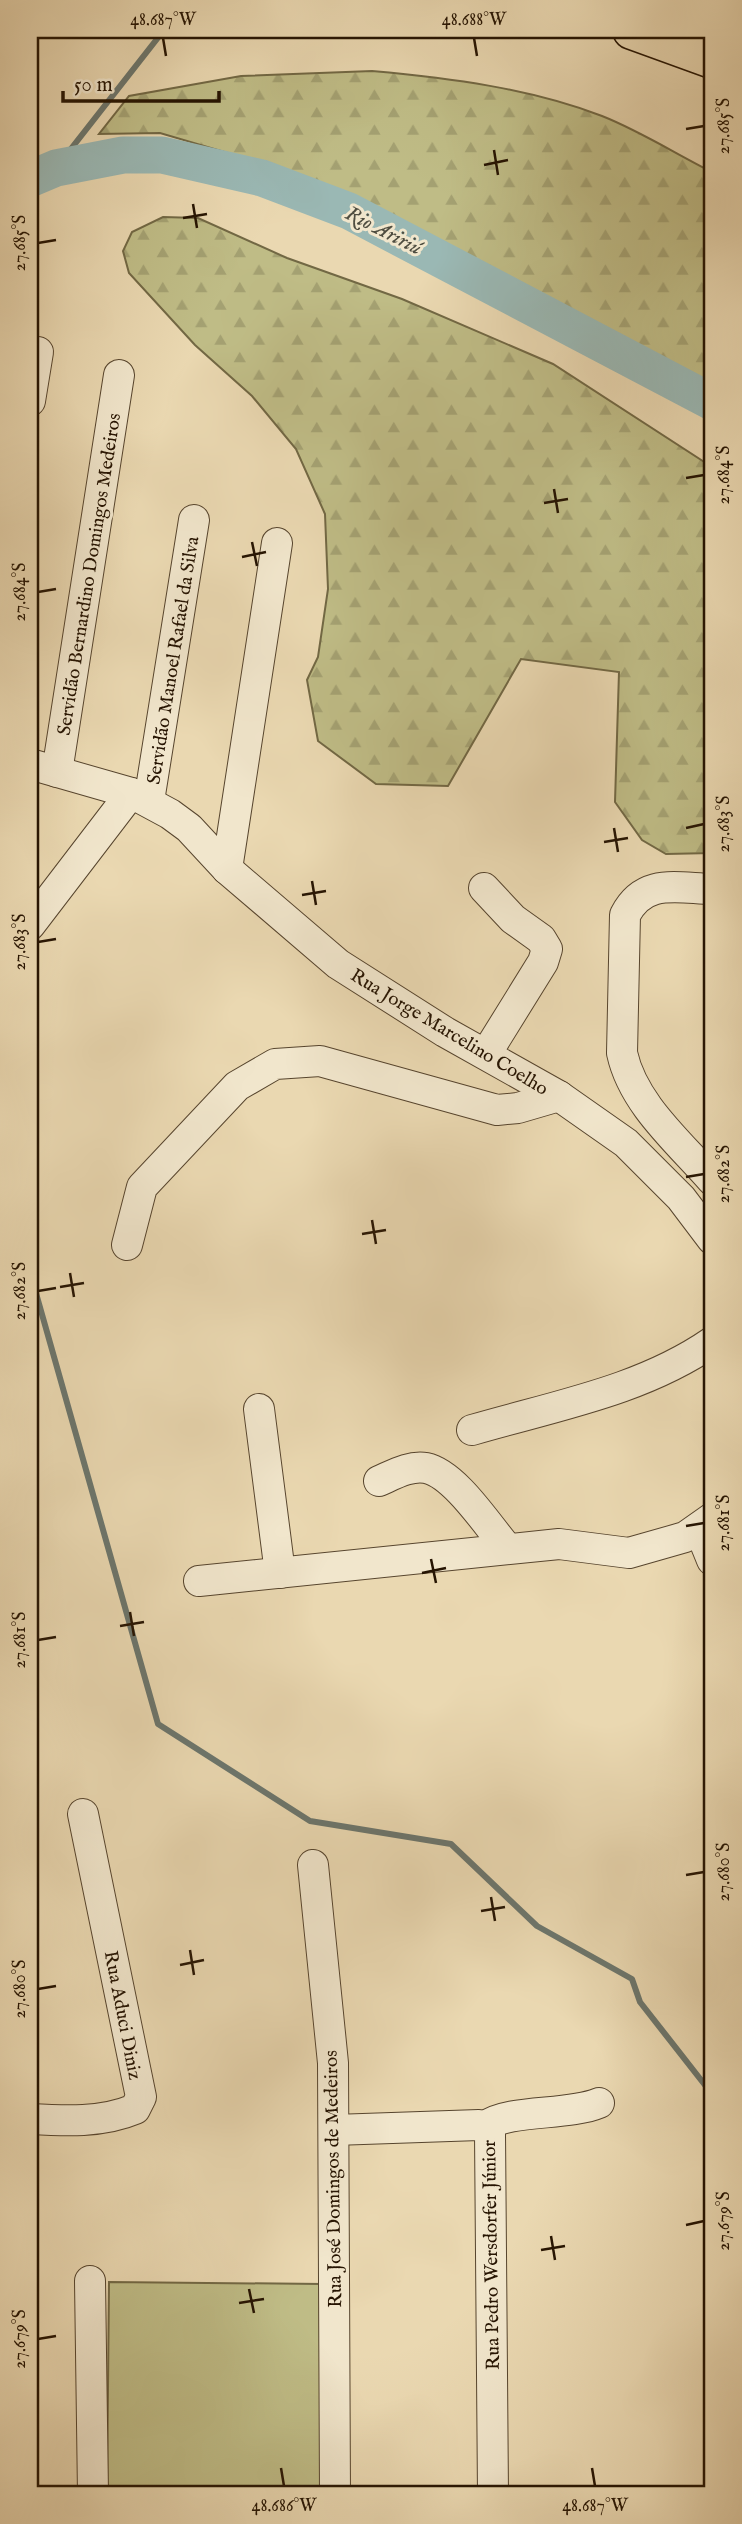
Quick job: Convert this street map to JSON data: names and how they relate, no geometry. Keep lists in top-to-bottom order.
{
  "streets": {
    "street": [
      "Servidão Bernardino Domingos Medeiros",
      "Servidão Manoel Rafael da Silva",
      "Rua Jorge Marcelino Coelho",
      "Rua Aduci Diniz",
      "Rua José Domingos de Medeiros",
      "Rua Pedro Wersdorfer Júnior"
    ]
  },
  "crossings": [
    ["Servidão Bernardino Domingos Medeiros", "Rua Jorge Marcelino Coelho"],
    ["Servidão Manoel Rafael da Silva", "Rua Jorge Marcelino Coelho"],
    ["Rua José Domingos de Medeiros", "Rua Pedro Wersdorfer Júnior"]
  ],
  "water": ["Rio Aririú"],
  "scale_bar": "50 m",
  "coordinates": [
    "48.687°W",
    "48.688°W",
    "27.685°S",
    "27.684°S",
    "27.683°S",
    "27.682°S",
    "27.681°S",
    "27.680°S",
    "27.679°S",
    "48.686°W"
  ]
}
